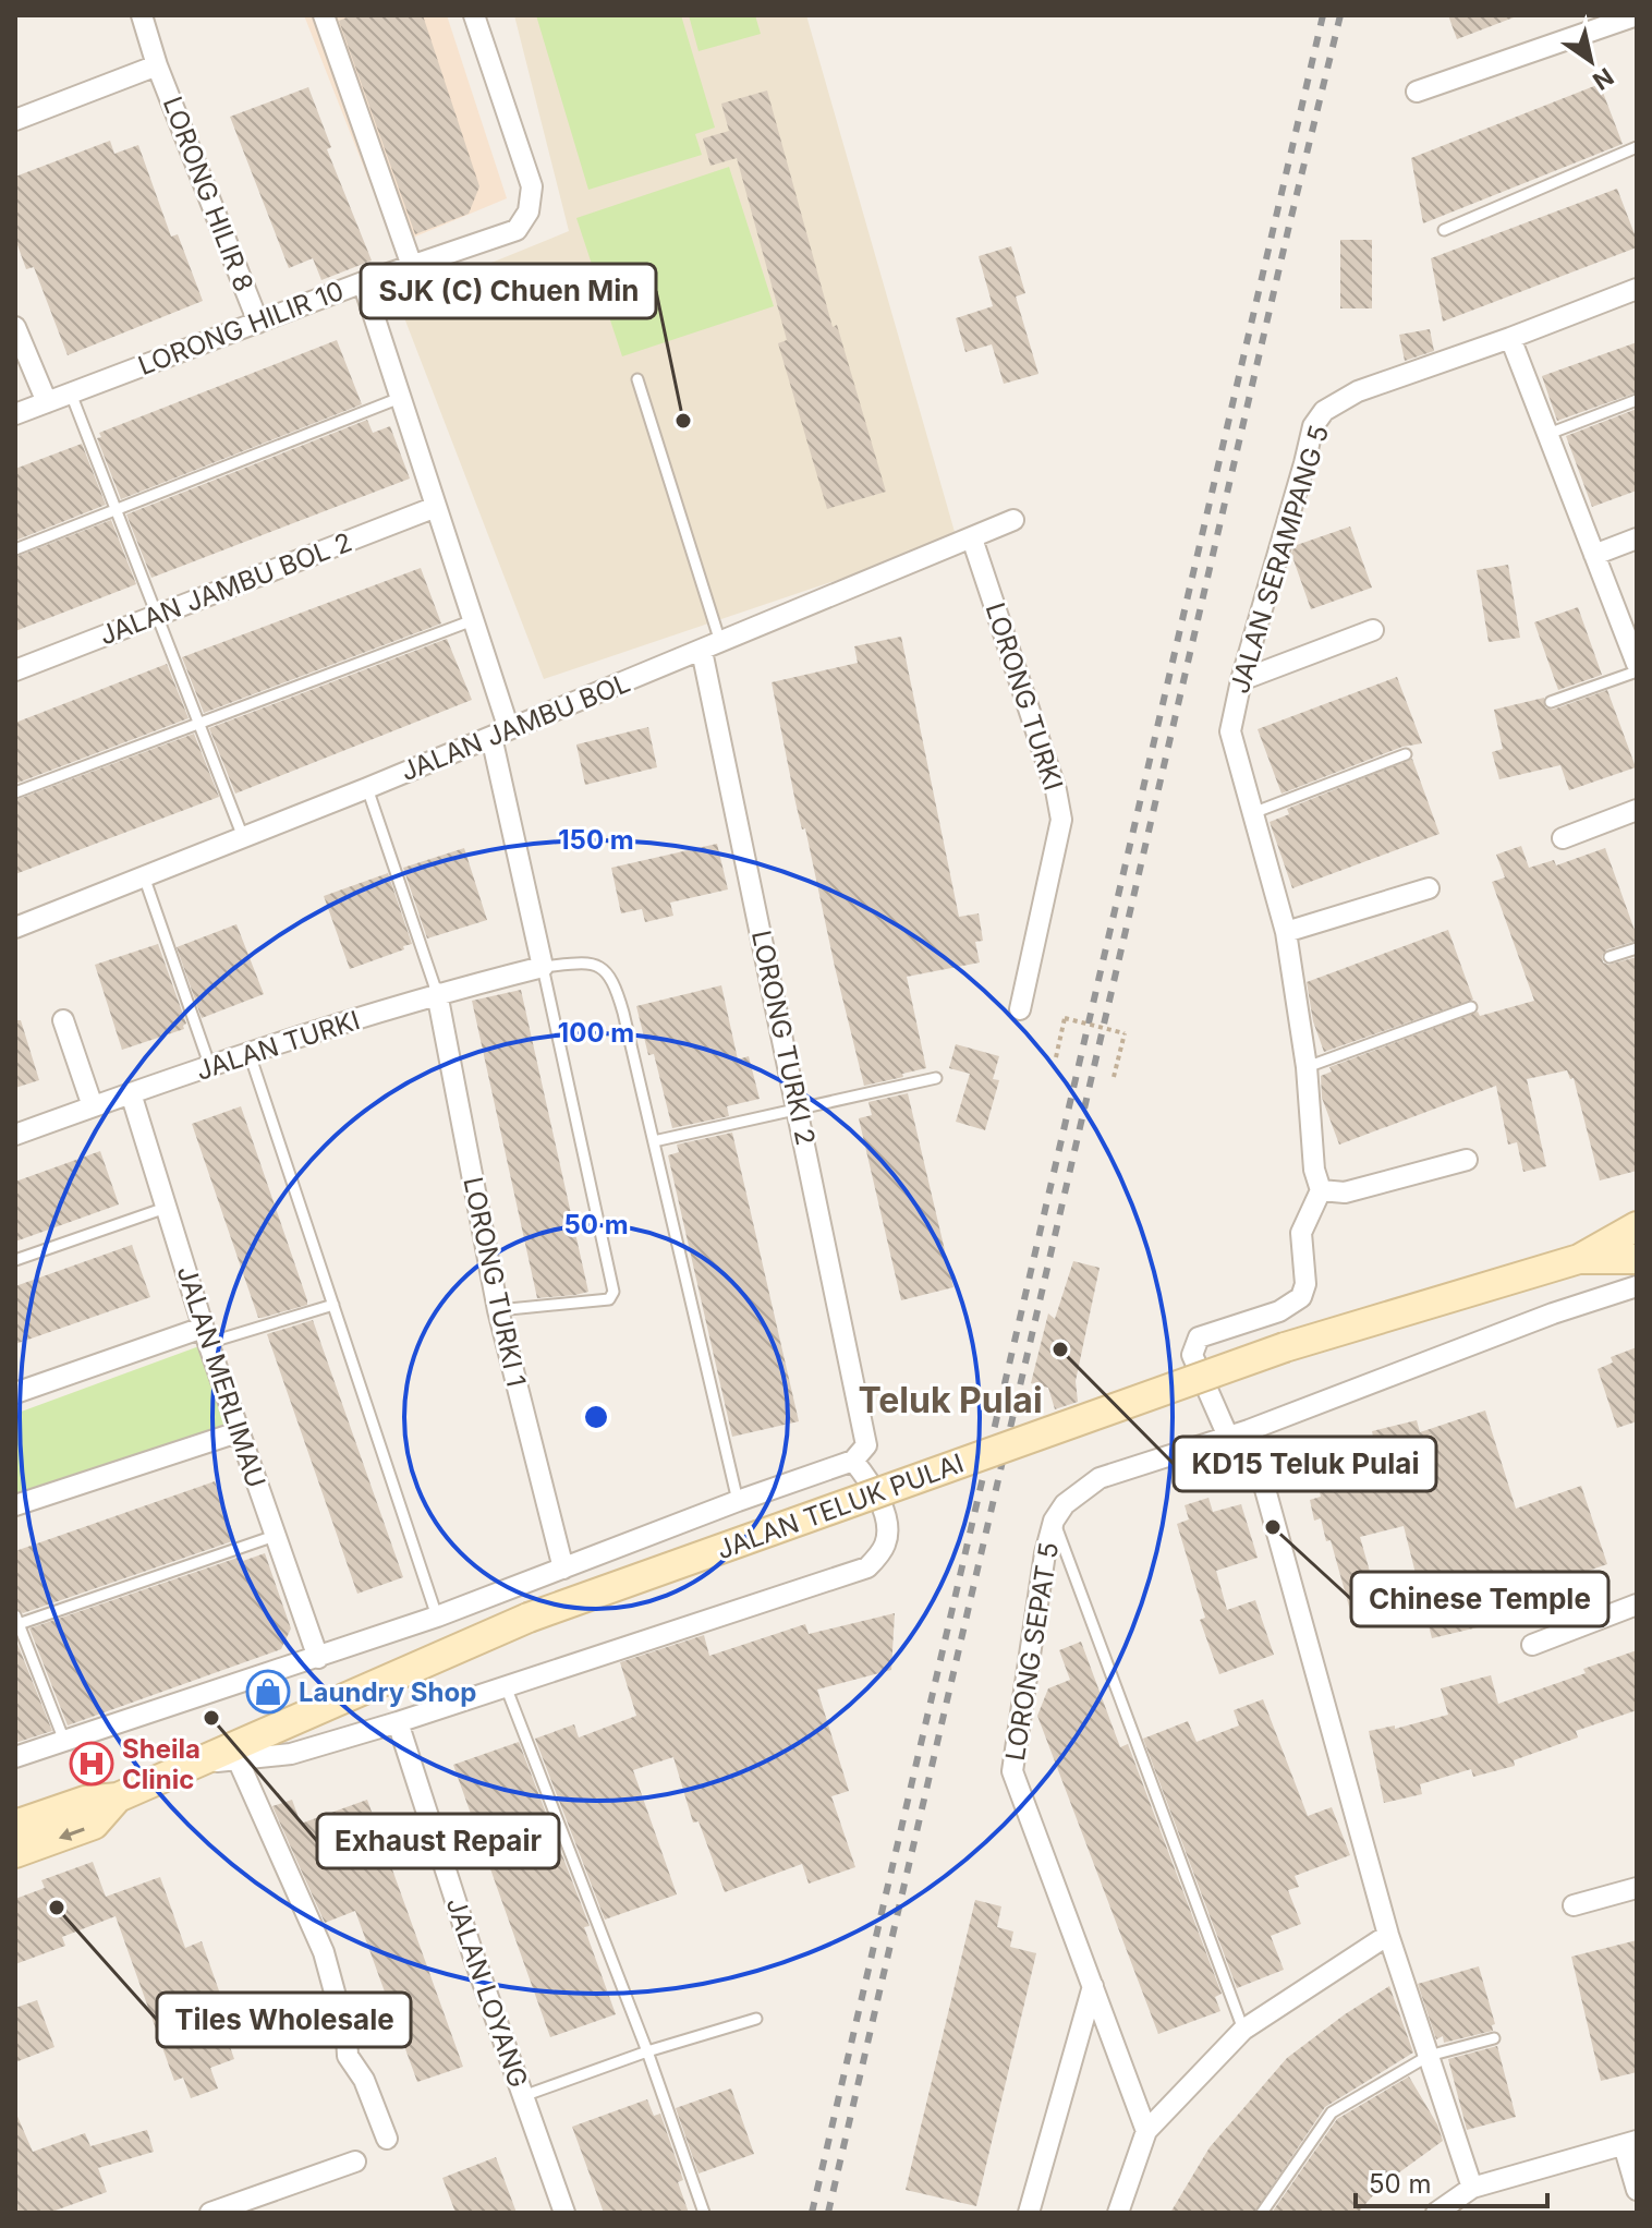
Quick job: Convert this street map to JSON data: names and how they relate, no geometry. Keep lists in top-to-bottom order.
{
  "streets": {
    "main road": ["JALAN TELUK PULAI"],
    "street": [
      "LORONG HILIR 8",
      "LORONG HILIR 10",
      "JALAN SERAMPANG 5",
      "JALAN JAMBU BOL 2",
      "LORONG TURKI",
      "JALAN JAMBU BOL",
      "LORONG TURKI 2",
      "JALAN TURKI",
      "LORONG TURKI 1",
      "JALAN MERLIMAU",
      "LORONG SEPAT 5",
      "JALAN LOYANG"
    ]
  },
  "crossings": [
    ["LORONG HILIR 8", "LORONG HILIR 10"],
    ["LORONG TURKI", "JALAN JAMBU BOL"],
    ["JALAN JAMBU BOL", "LORONG TURKI 2"],
    ["JALAN TURKI", "LORONG TURKI 1"],
    ["JALAN TURKI", "JALAN MERLIMAU"]
  ],
  "districts": ["Teluk Pulai"],
  "places": {
    "other": [
      "SJK (C) Chuen Min",
      "KD15 Teluk Pulai",
      "Chinese Temple",
      "Exhaust Repair",
      "Tiles Wholesale"
    ],
    "shop": ["Laundry Shop"],
    "hospital": ["Sheila Clinic"]
  },
  "scale_bar": "50 m",
  "north": "bottom right",
  "rings": ["150 m", "100 m", "50 m"]
}
